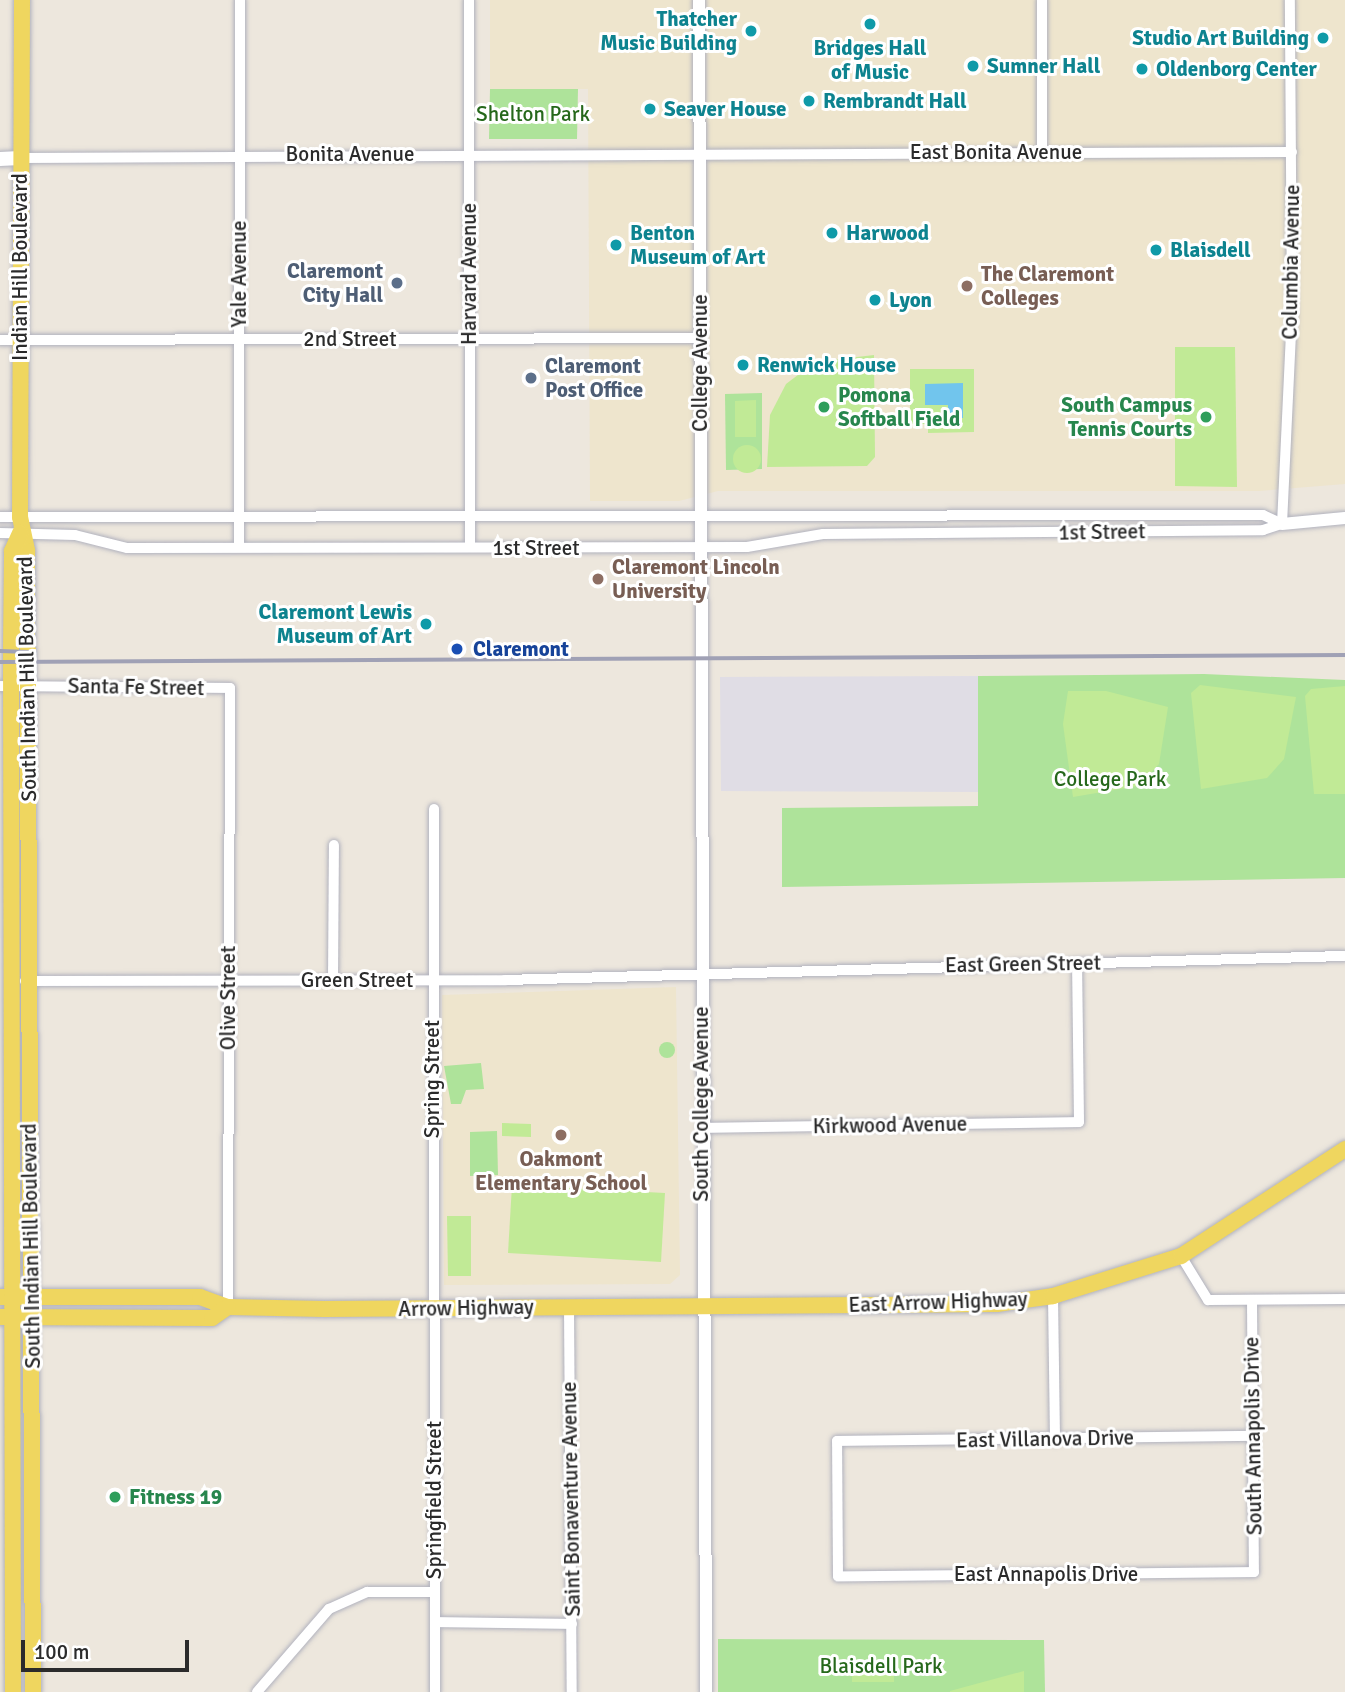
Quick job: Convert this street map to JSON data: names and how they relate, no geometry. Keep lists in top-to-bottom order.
{
  "streets": {
    "main road": [
      "Bonita Avenue",
      "Indian Hill Boulevard",
      "South Indian Hill Boulevard",
      "East Arrow Highway",
      "Arrow Highway"
    ],
    "street": [
      "East Bonita Avenue",
      "Columbia Avenue",
      "Yale Avenue",
      "Harvard Avenue",
      "2nd Street",
      "College Avenue",
      "1st Street",
      "Santa Fe Street",
      "East Green Street",
      "Green Street",
      "Olive Street",
      "Spring Street",
      "South College Avenue",
      "Kirkwood Avenue",
      "South Annapolis Drive",
      "East Villanova Drive",
      "Saint Bonaventure Avenue",
      "Springfield Street",
      "East Annapolis Drive"
    ]
  },
  "crossings": [
    ["East Bonita Avenue", "Bonita Avenue"],
    ["East Bonita Avenue", "Columbia Avenue"],
    ["East Bonita Avenue", "College Avenue"],
    ["Bonita Avenue", "Indian Hill Boulevard"],
    ["Bonita Avenue", "Yale Avenue"],
    ["Bonita Avenue", "Harvard Avenue"],
    ["Bonita Avenue", "College Avenue"],
    ["Columbia Avenue", "1st Street"],
    ["Indian Hill Boulevard", "2nd Street"],
    ["Indian Hill Boulevard", "1st Street"],
    ["Indian Hill Boulevard", "South Indian Hill Boulevard"],
    ["Yale Avenue", "2nd Street"],
    ["Yale Avenue", "1st Street"],
    ["Harvard Avenue", "2nd Street"],
    ["Harvard Avenue", "1st Street"],
    ["2nd Street", "College Avenue"],
    ["College Avenue", "1st Street"],
    ["College Avenue", "South College Avenue"],
    ["1st Street", "South Indian Hill Boulevard"],
    ["1st Street", "South College Avenue"],
    ["South Indian Hill Boulevard", "Santa Fe Street"],
    ["South Indian Hill Boulevard", "Green Street"],
    ["South Indian Hill Boulevard", "Arrow Highway"],
    ["Santa Fe Street", "Olive Street"],
    ["East Green Street", "Green Street"],
    ["East Green Street", "South College Avenue"],
    ["East Green Street", "Kirkwood Avenue"],
    ["Green Street", "Olive Street"],
    ["Green Street", "Spring Street"],
    ["Green Street", "South College Avenue"],
    ["Olive Street", "Arrow Highway"],
    ["Spring Street", "Arrow Highway"],
    ["Spring Street", "Springfield Street"],
    ["South College Avenue", "Kirkwood Avenue"],
    ["South College Avenue", "East Arrow Highway"],
    ["South College Avenue", "Arrow Highway"],
    ["East Arrow Highway", "Arrow Highway"],
    ["Arrow Highway", "Saint Bonaventure Avenue"],
    ["Arrow Highway", "Springfield Street"],
    ["South Annapolis Drive", "East Villanova Drive"],
    ["South Annapolis Drive", "East Annapolis Drive"],
    ["East Villanova Drive", "East Annapolis Drive"]
  ],
  "parks": ["Shelton Park", "College Park", "Blaisdell Park"],
  "places": [
    "Bridges Hall of Music",
    "Thatcher Music Building",
    "Studio Art Building",
    "Sumner Hall",
    "Oldenborg Center",
    "Rembrandt Hall",
    "Seaver House",
    "Harwood",
    "Benton Museum of Art",
    "Blaisdell",
    "Claremont City Hall",
    "The Claremont Colleges",
    "Lyon",
    "Renwick House",
    "Claremont Post Office",
    "Pomona Softball Field",
    "South Campus Tennis Courts",
    "Claremont Lincoln University",
    "Claremont Lewis Museum of Art",
    "Claremont",
    "Oakmont Elementary School",
    "Fitness 19"
  ],
  "scale_bar": "100 m"
}
